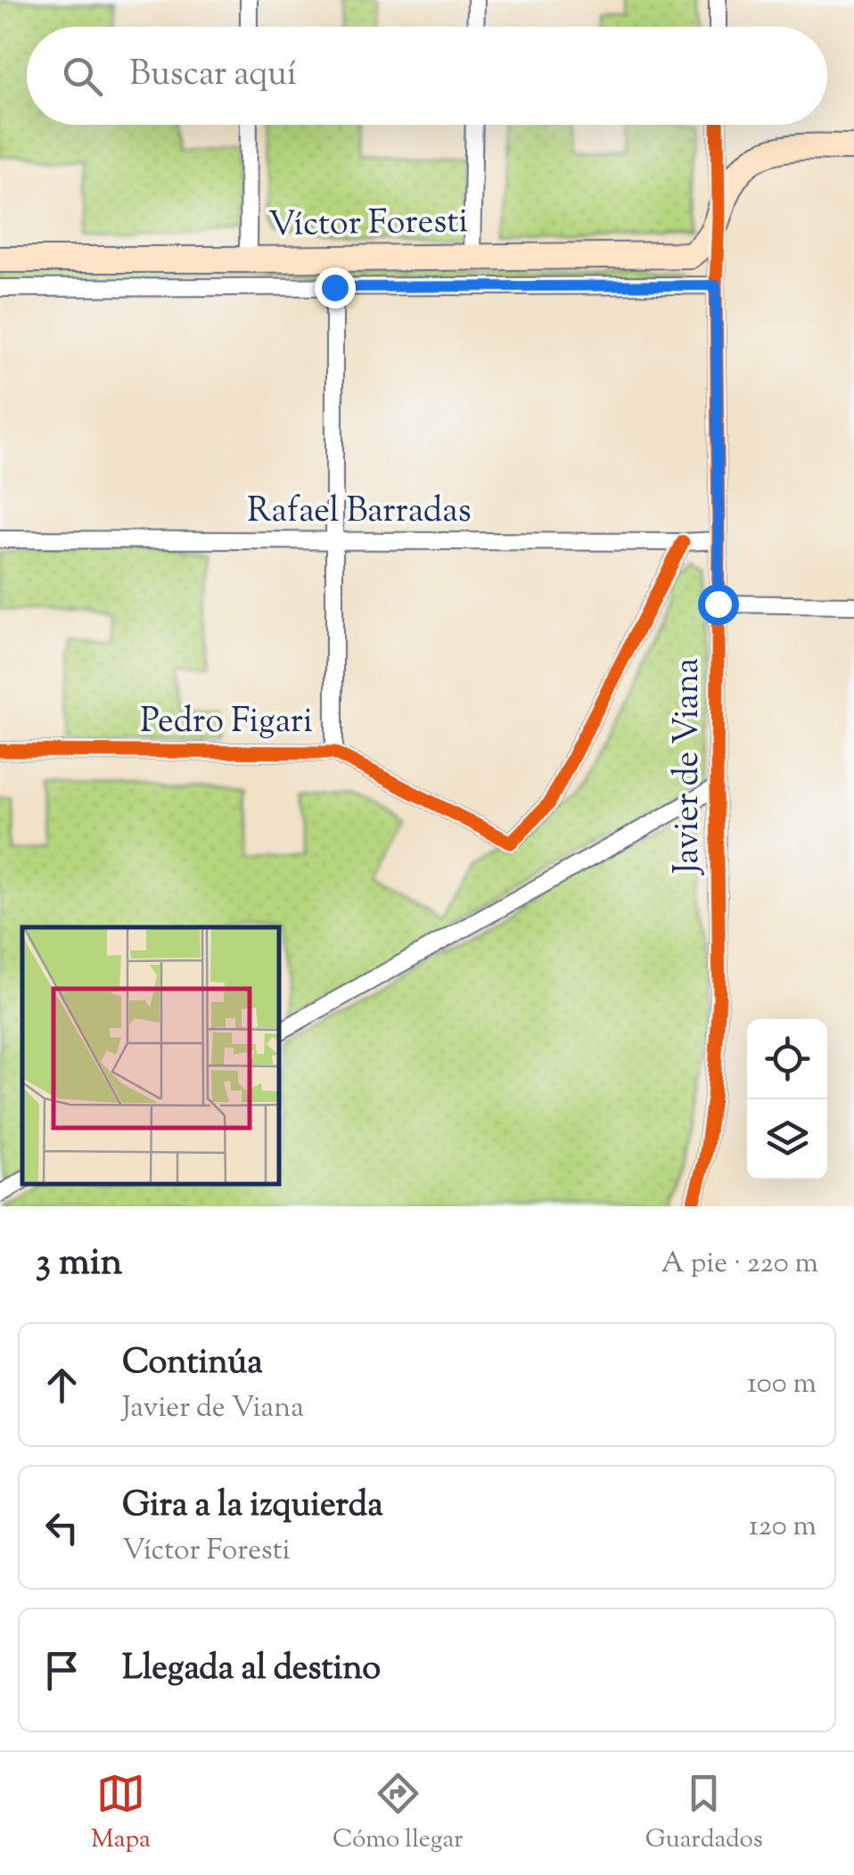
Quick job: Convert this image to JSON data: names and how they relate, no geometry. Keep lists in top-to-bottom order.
{
  "streets": {
    "street": [
      "Víctor Foresti",
      "Rafael Barradas",
      "Pedro Figari",
      "Javier de Viana"
    ]
  },
  "crossings": [
    ["Víctor Foresti", "Javier de Viana"],
    ["Rafael Barradas", "Pedro Figari"],
    ["Rafael Barradas", "Javier de Viana"]
  ],
  "page": {
    "search": "Buscar aquí",
    "heading": ["3 min", "A pie · 220 m"],
    "list": [
      ["Continúa", "Javier de Viana", "100 m"],
      ["Gira a la izquierda", "Víctor Foresti", "120 m"],
      "Llegada al destino"
    ],
    "nav": ["Mapa", "Cómo llegar", "Guardados"]
  }
}
